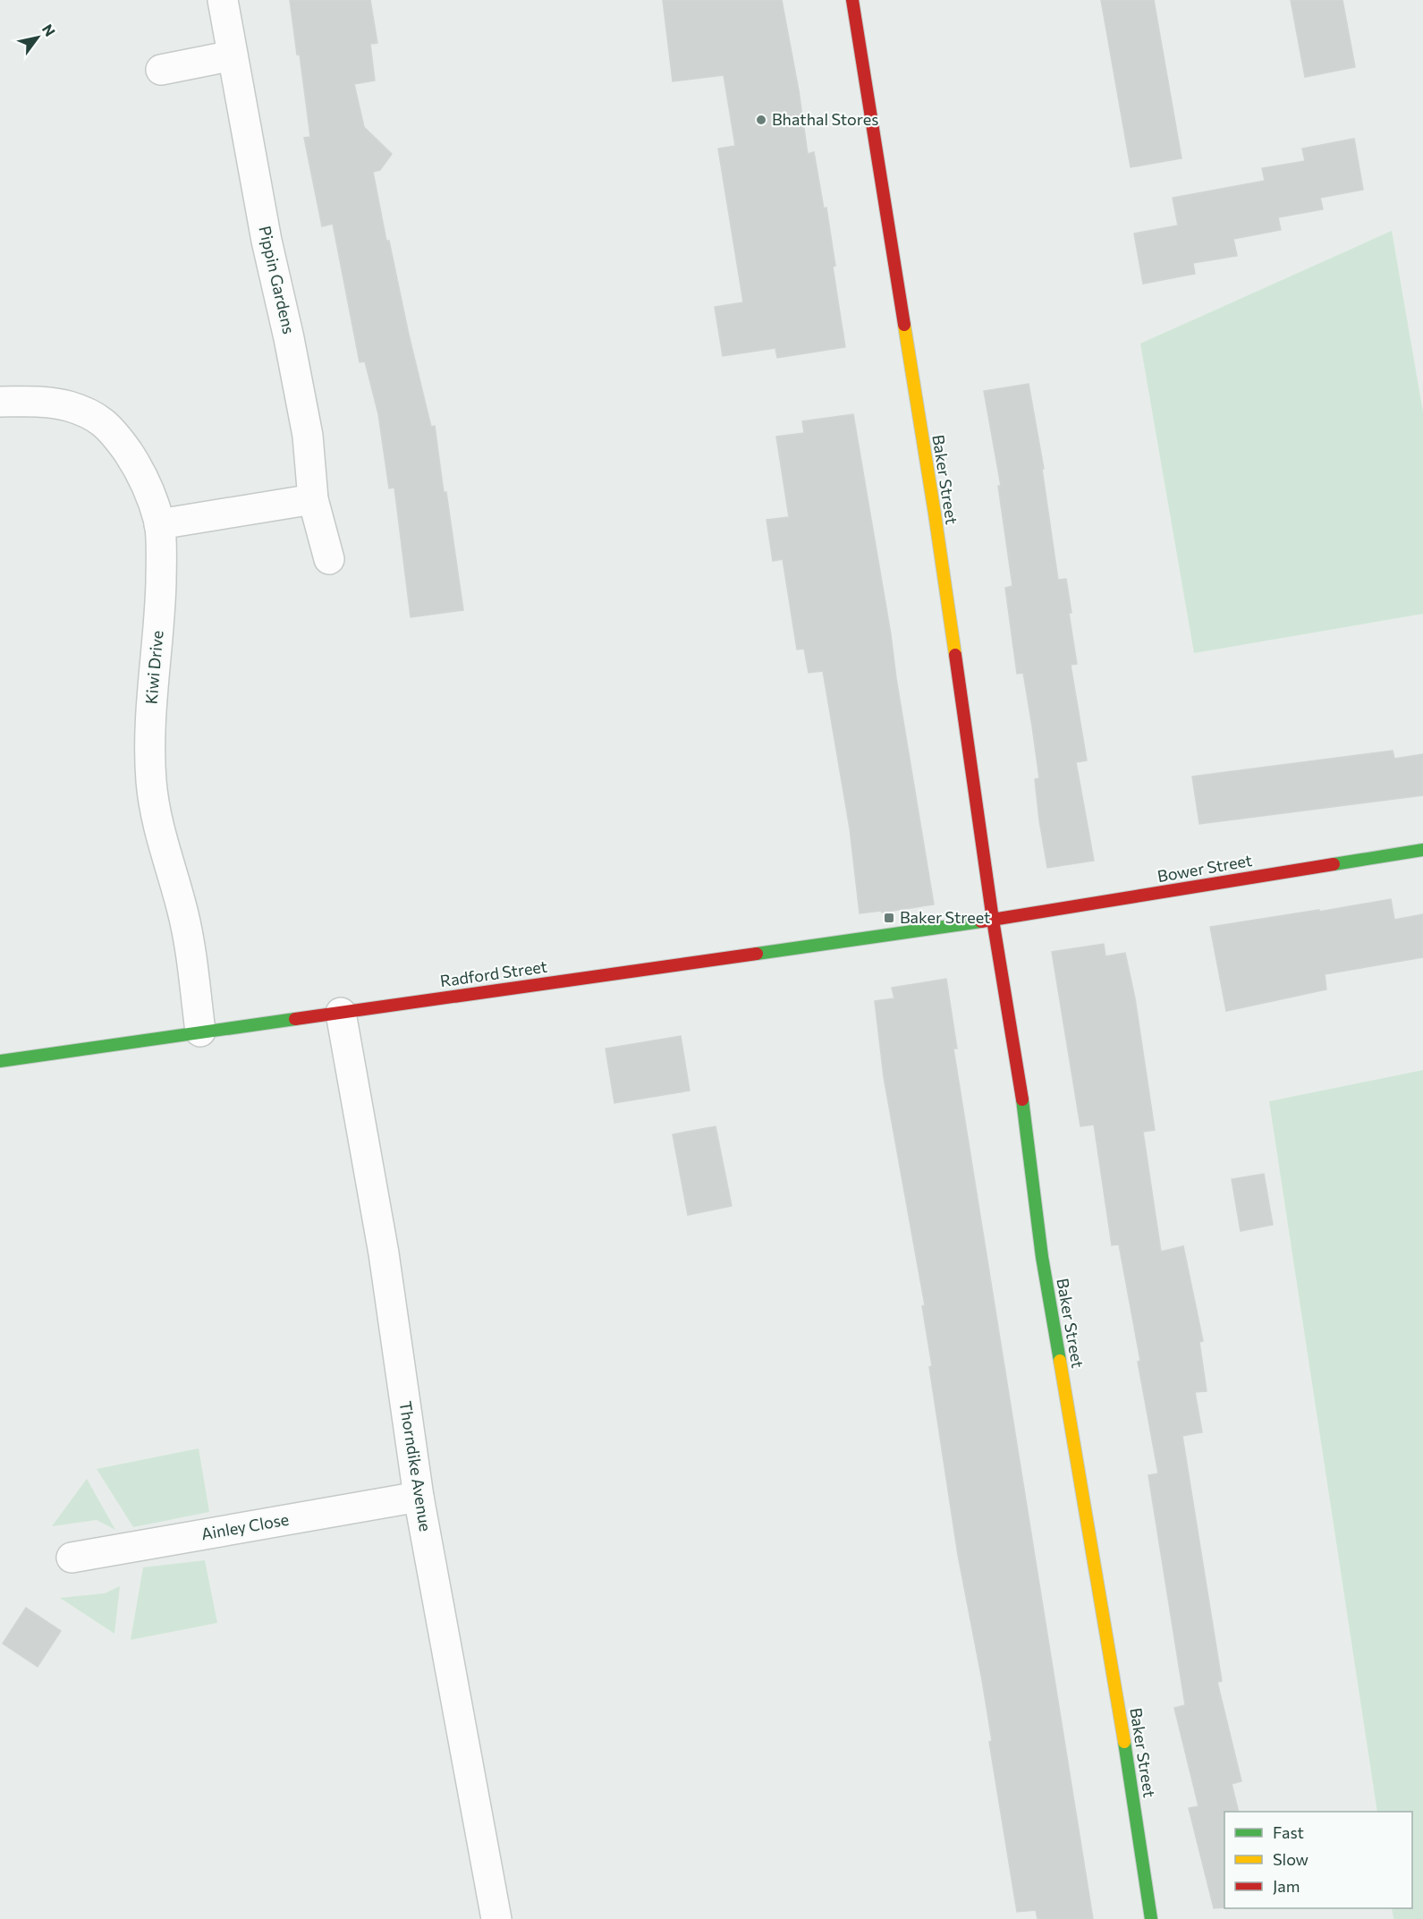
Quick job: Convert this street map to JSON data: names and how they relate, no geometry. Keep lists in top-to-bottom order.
{
  "streets": {
    "street": [
      "Pippin Gardens",
      "Baker Street",
      "Kiwi Drive",
      "Bower Street",
      "Radford Street",
      "Thorndike Avenue",
      "Ainley Close"
    ]
  },
  "crossings": [
    ["Baker Street", "Bower Street"],
    ["Baker Street", "Radford Street"],
    ["Kiwi Drive", "Radford Street"],
    ["Bower Street", "Radford Street"],
    ["Radford Street", "Thorndike Avenue"],
    ["Thorndike Avenue", "Ainley Close"]
  ],
  "places": {
    "other": ["Bhathal Stores"],
    "transit": ["Baker Street"]
  },
  "legend": ["Fast", "Slow", "Jam"],
  "north": "top right"
}
